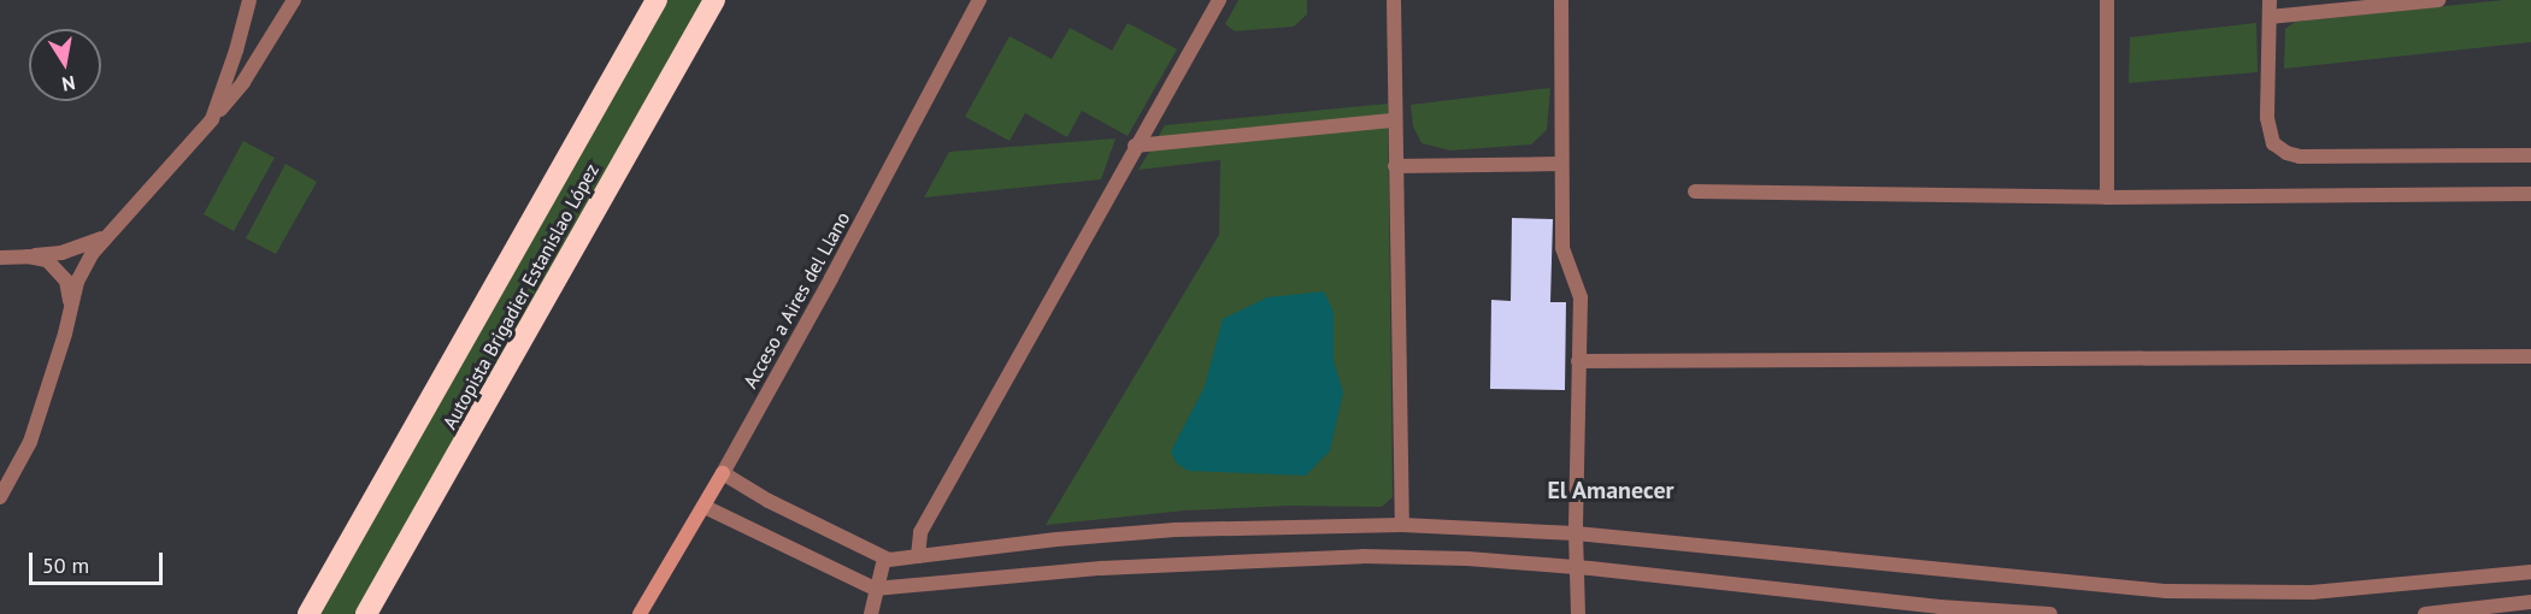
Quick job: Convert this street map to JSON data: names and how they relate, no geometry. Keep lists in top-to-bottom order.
{
  "streets": {
    "highway": ["Autopista Brigadier Estanislao López"],
    "main road": ["Acceso a Aires del Llano"]
  },
  "districts": ["El Amanecer"],
  "scale_bar": "50 m",
  "north": "bottom"
}
